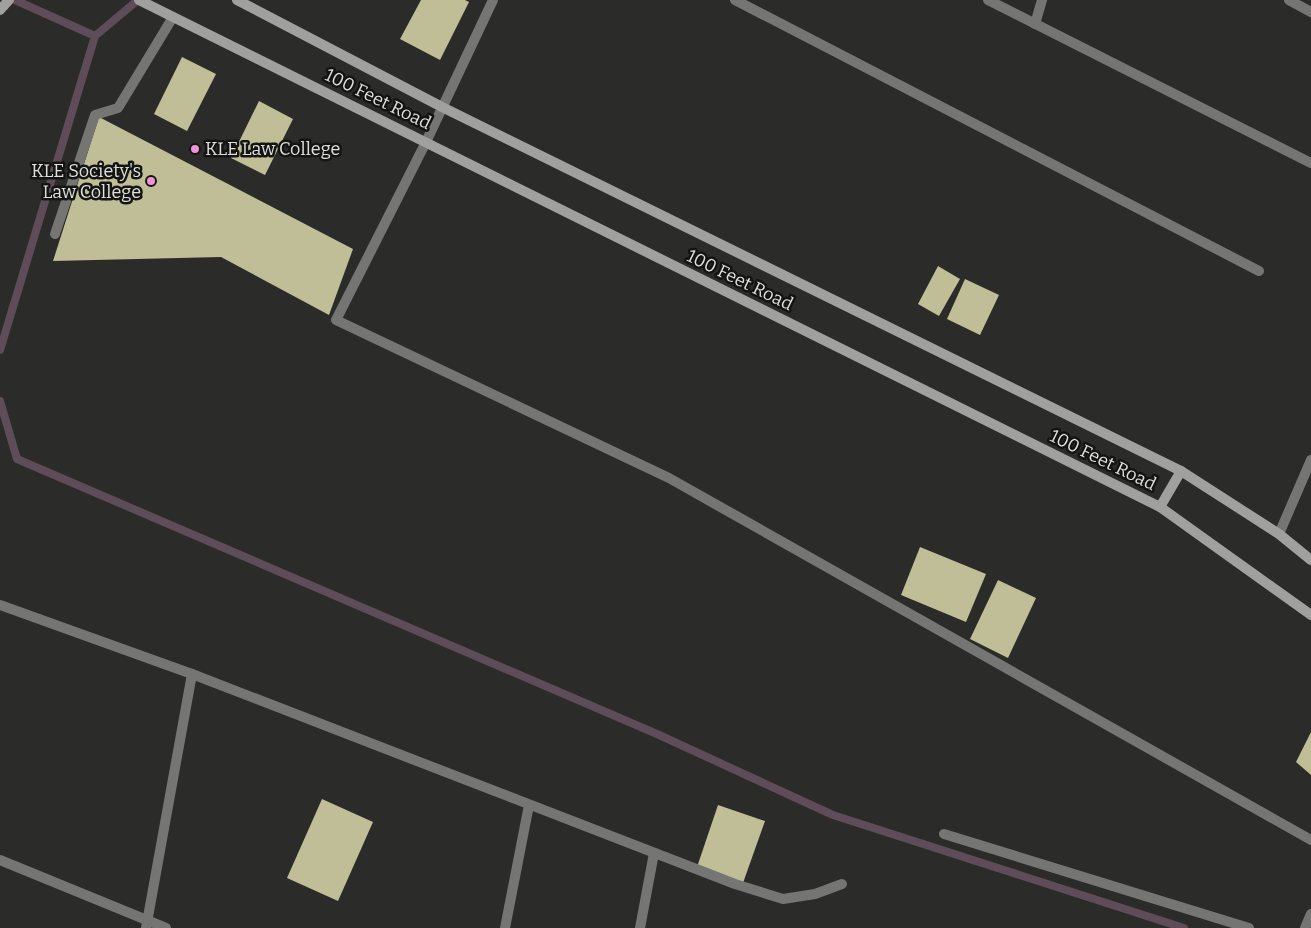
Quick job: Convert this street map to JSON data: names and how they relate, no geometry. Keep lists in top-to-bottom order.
{
  "streets": {
    "main road": ["100 Feet Road"]
  },
  "places": ["KLE Law College", "KLE Society's Law College"]
}
